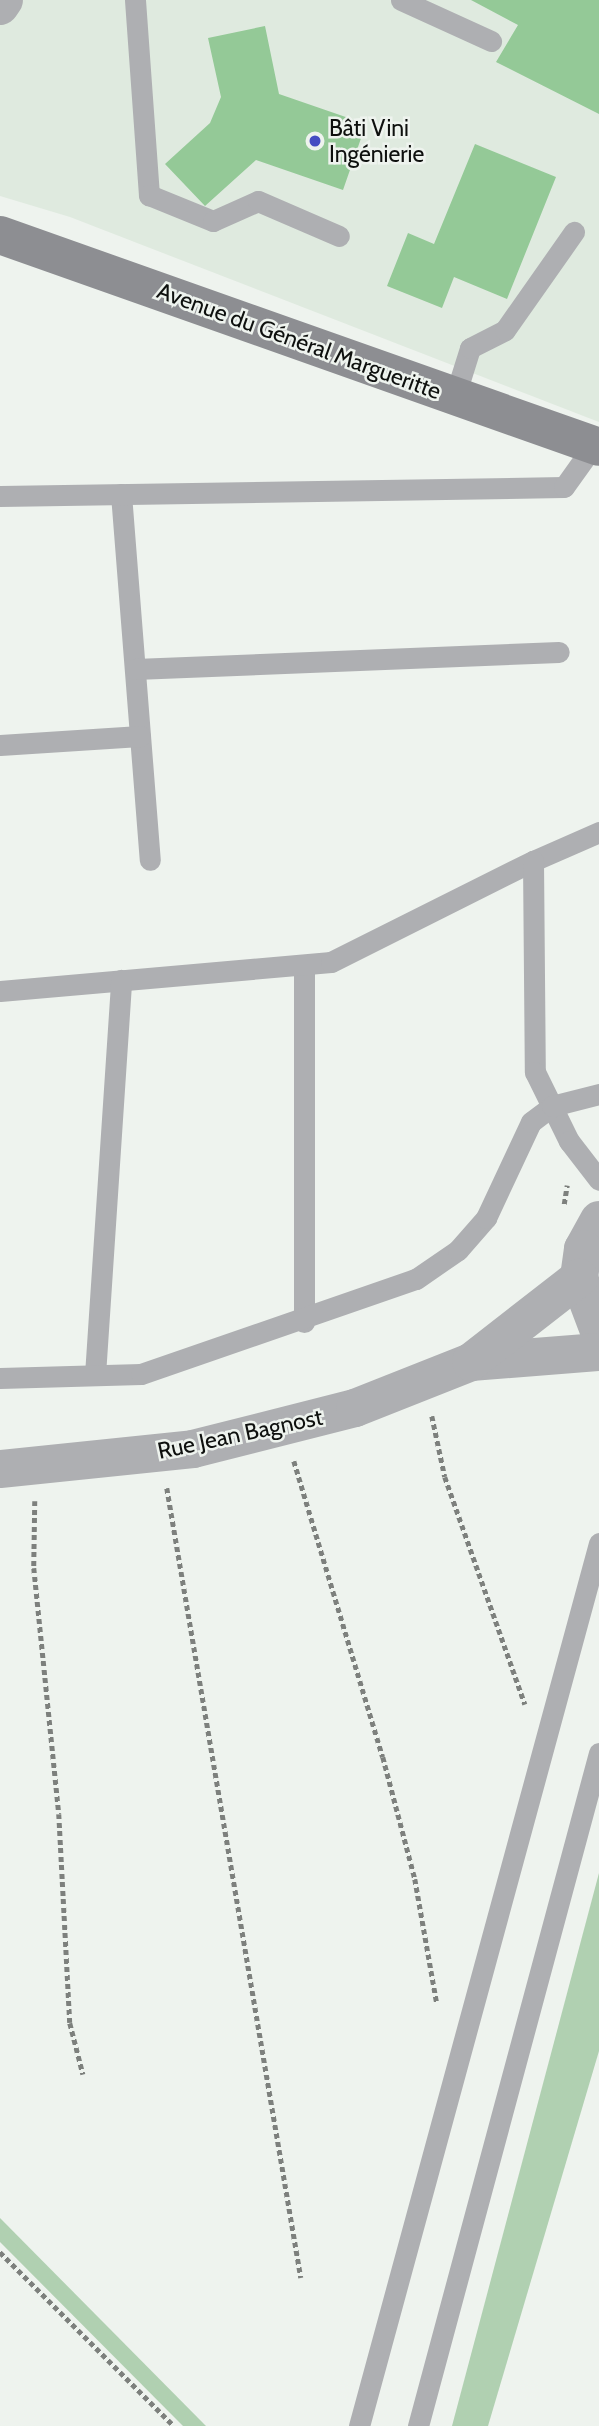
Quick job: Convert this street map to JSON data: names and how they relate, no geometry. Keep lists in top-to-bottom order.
{
  "streets": {
    "street": ["Avenue du Général Margueritte", "Rue Jean Bagnost"]
  },
  "places": ["Bâti Vini Ingénierie"]
}
